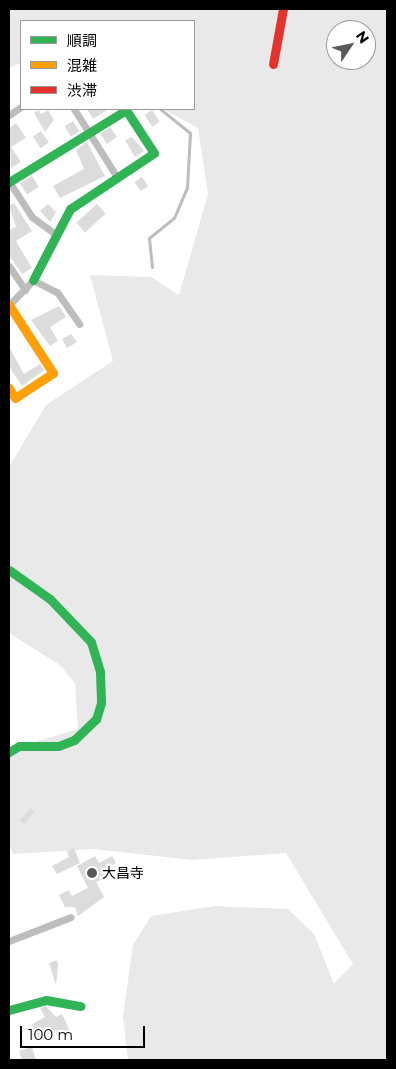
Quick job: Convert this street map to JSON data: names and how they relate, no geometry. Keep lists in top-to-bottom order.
{
  "places": ["大昌寺"],
  "legend": ["順調", "混雑", "渋滞"],
  "scale_bar": "100 m",
  "north": "top right"
}
